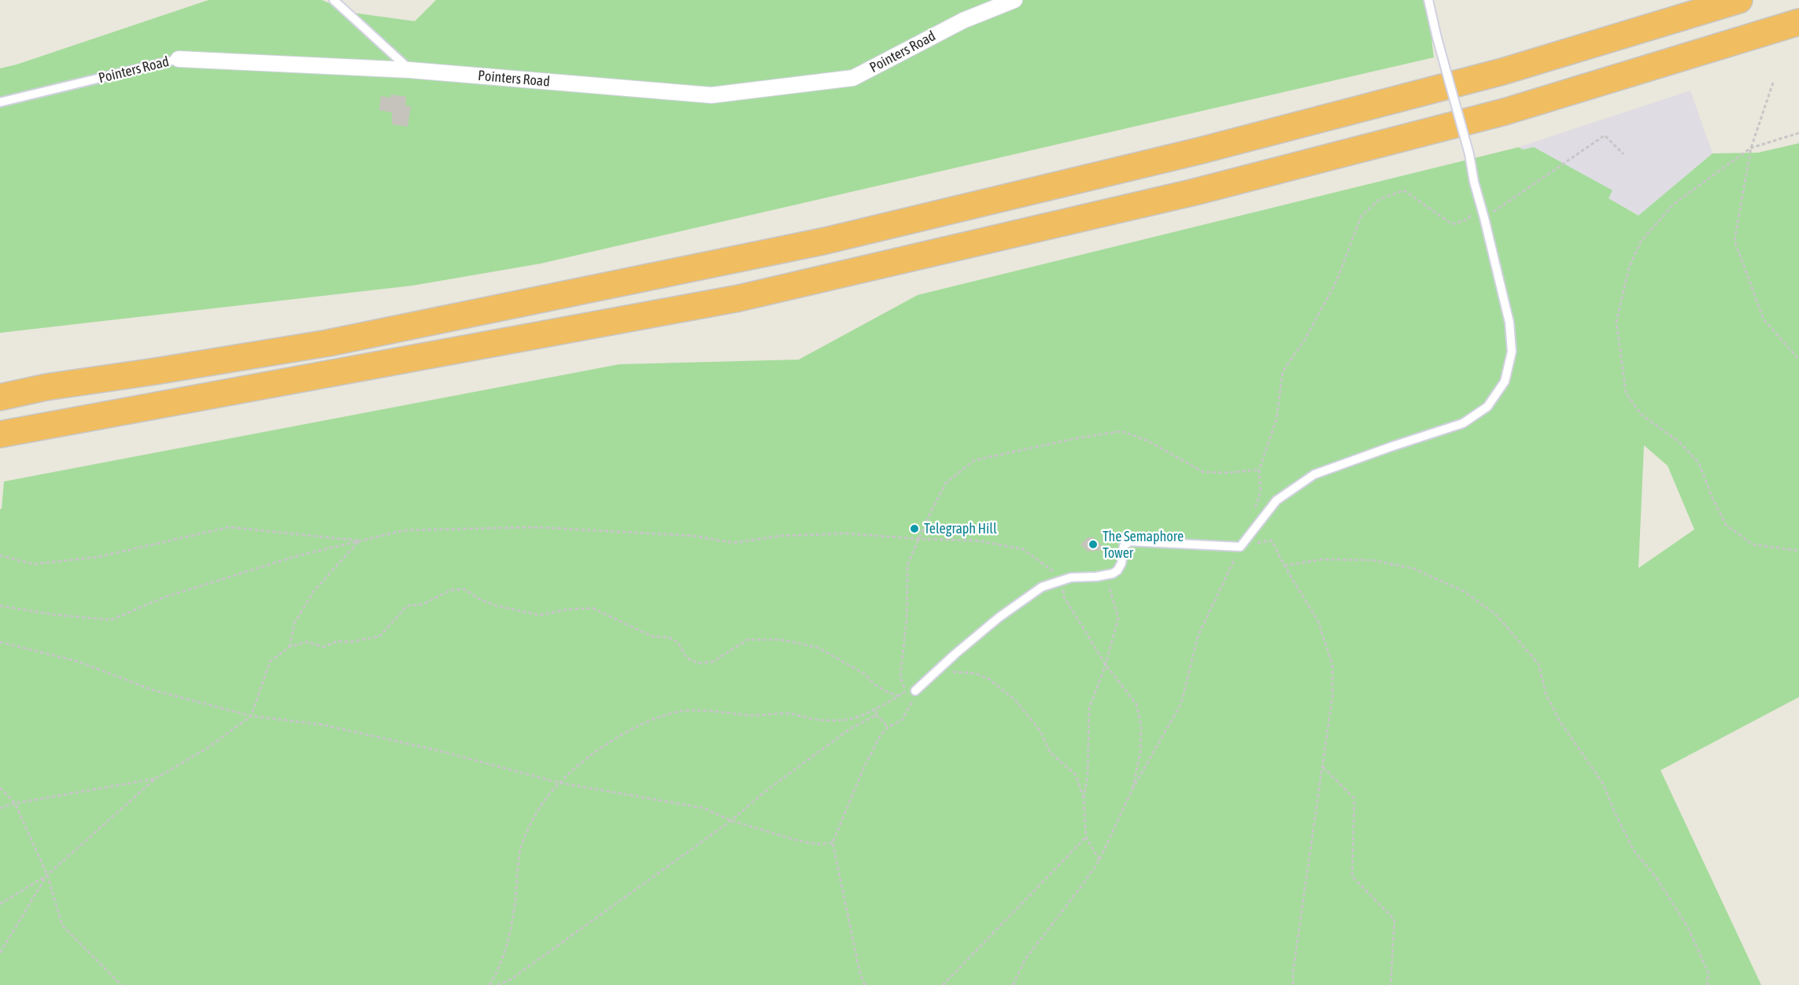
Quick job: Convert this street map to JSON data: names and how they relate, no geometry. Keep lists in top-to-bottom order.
{
  "streets": {
    "street": ["Pointers Road"]
  },
  "places": ["Telegraph Hill", "The Semaphore Tower"]
}
